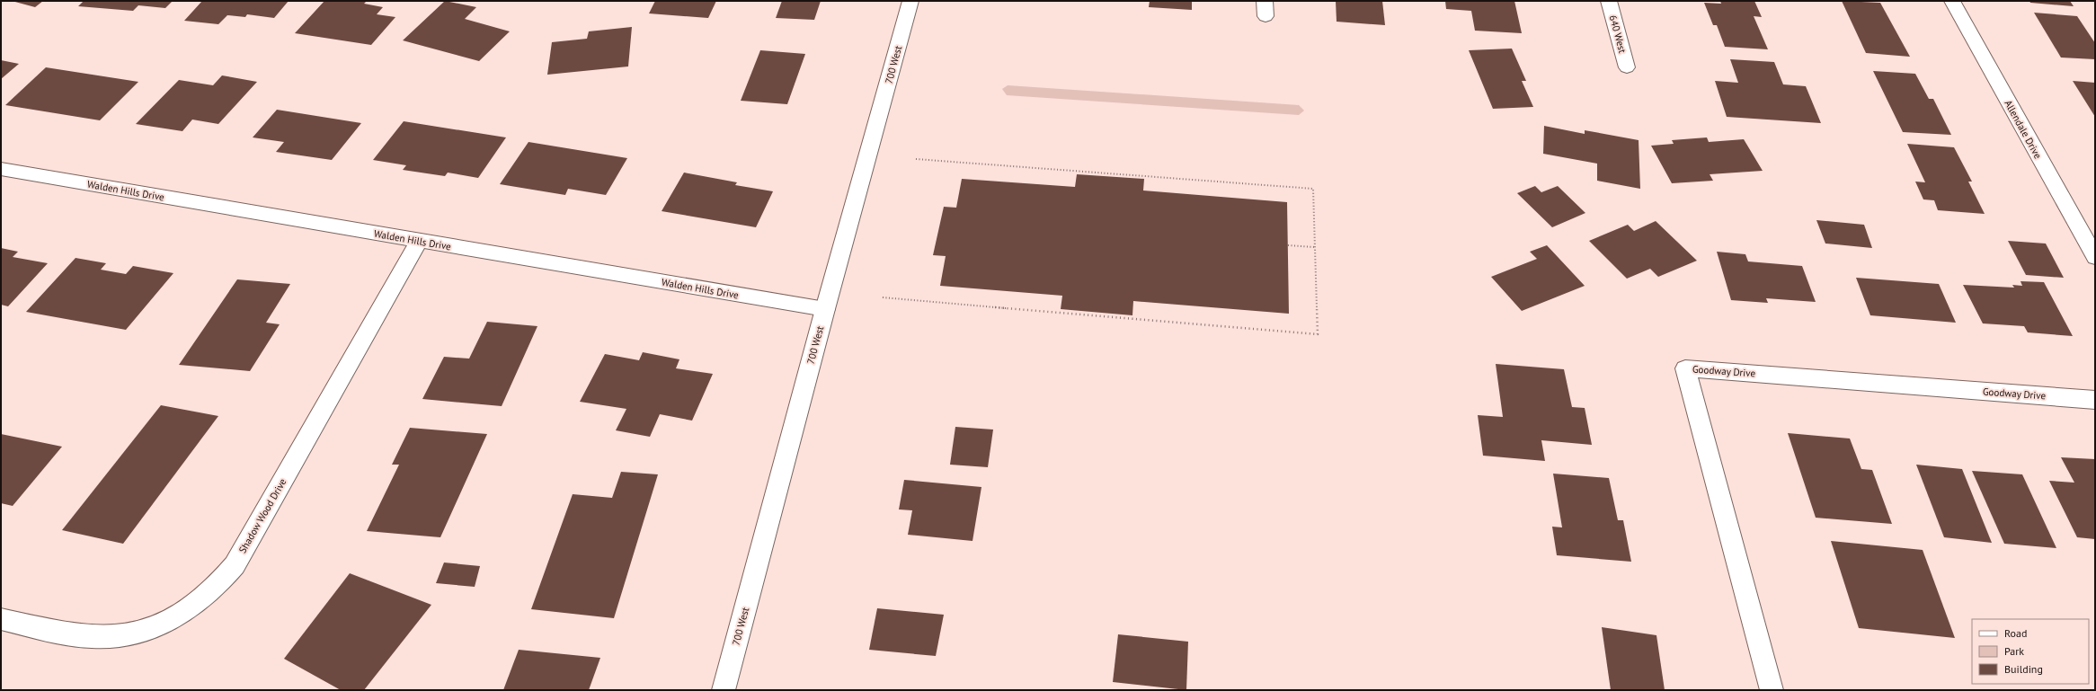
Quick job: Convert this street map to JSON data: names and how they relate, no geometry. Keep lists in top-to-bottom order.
{
  "streets": {
    "street": [
      "640 West",
      "700 West",
      "Allendale Drive",
      "Walden Hills Drive",
      "Goodway Drive",
      "Shadow Wood Drive"
    ]
  },
  "crossings": [
    ["700 West", "Walden Hills Drive"],
    ["Walden Hills Drive", "Shadow Wood Drive"]
  ],
  "legend": ["Road", "Park", "Building"]
}
